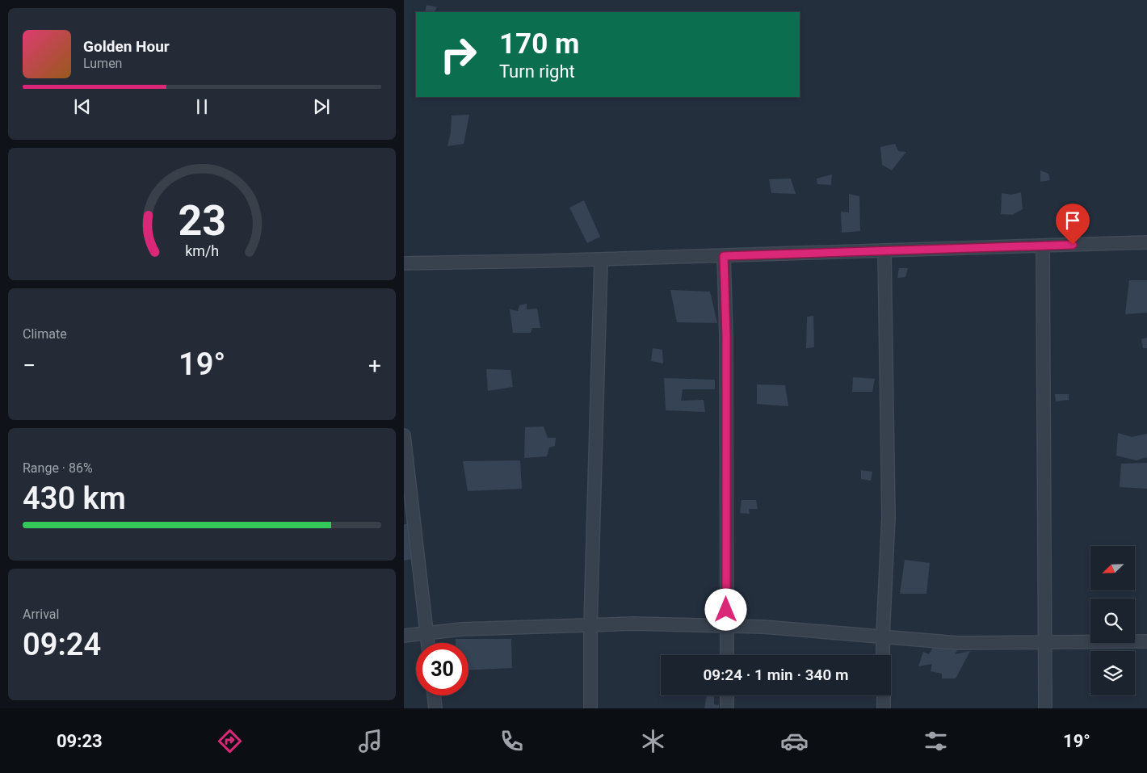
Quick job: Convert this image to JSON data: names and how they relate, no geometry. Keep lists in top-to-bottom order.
{
  "north": "bottom left",
  "page": {
    "turn": ["170 m", "Turn right"],
    "song": ["Golden Hour", "Lumen"],
    "tile": [
      "Climate",
      ["Range · 86%", "430 km"],
      ["Arrival", "09:24"]
    ],
    "heat": ["−", "19°", "+"],
    "limit": "30",
    "trip": "09:24 · 1 min · 340 m",
    "tabs": ["09:23", "19°"],
    "gauge": ["23", "km/h"]
  }
}
